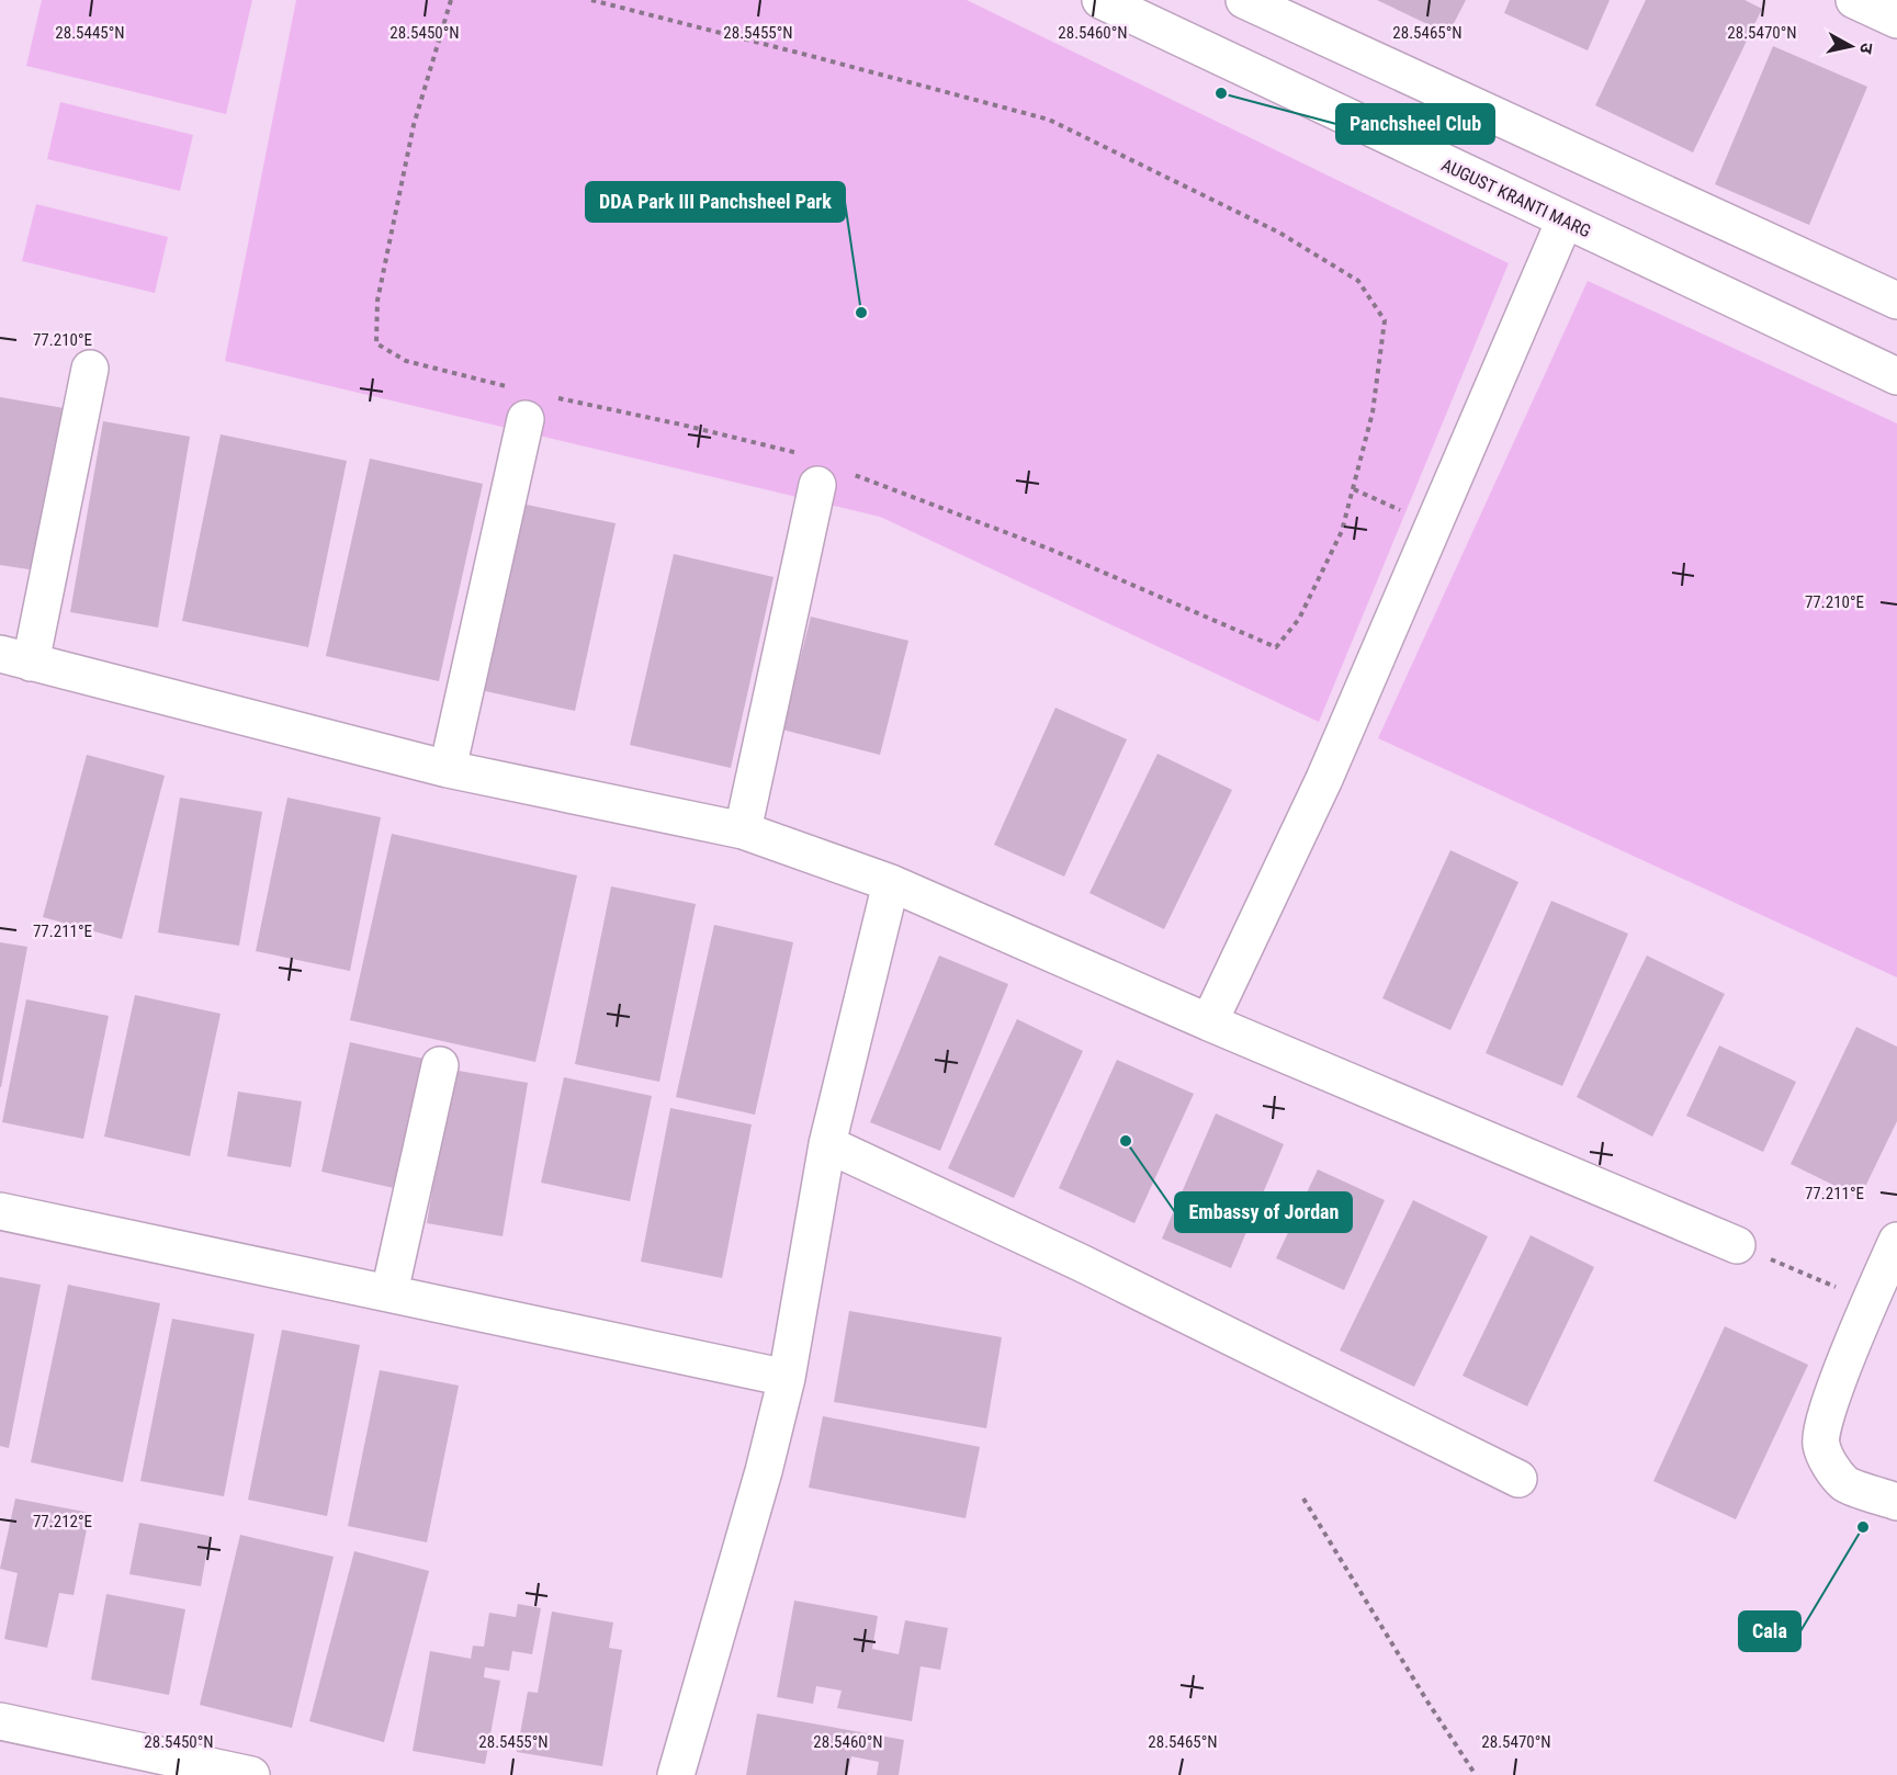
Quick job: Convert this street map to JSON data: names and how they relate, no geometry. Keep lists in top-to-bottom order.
{
  "streets": {
    "street": ["AUGUST KRANTI MARG"]
  },
  "places": [
    "Panchsheel Club",
    "DDA Park III Panchsheel Park",
    "Embassy of Jordan",
    "Cala"
  ],
  "north": "right",
  "coordinates": [
    "28.5445°N",
    "28.5450°N",
    "28.5455°N",
    "28.5460°N",
    "28.5465°N",
    "28.5470°N",
    "77.210°E",
    "77.211°E",
    "77.212°E"
  ]
}
